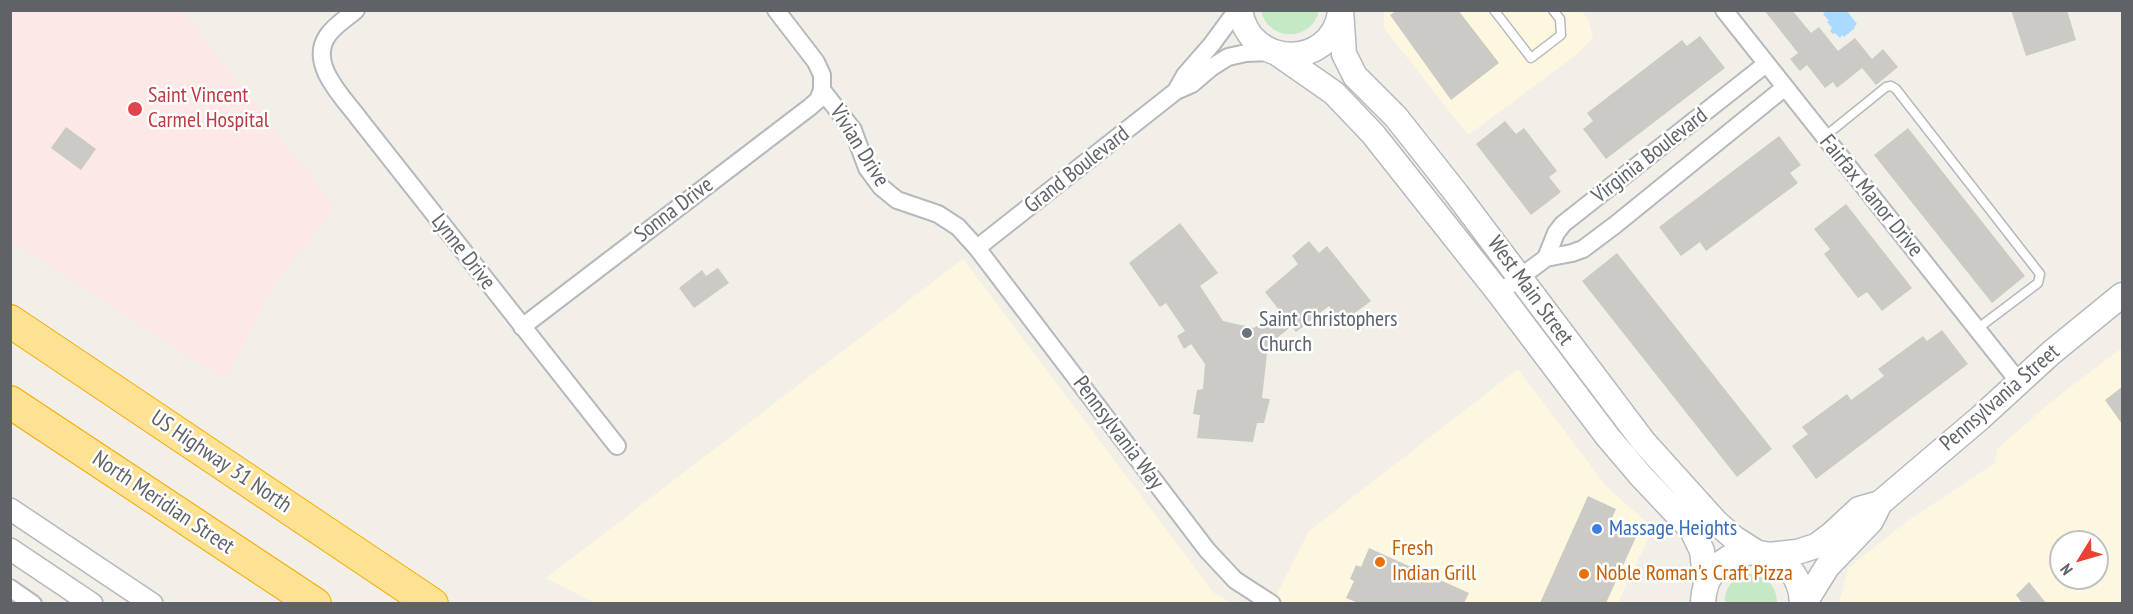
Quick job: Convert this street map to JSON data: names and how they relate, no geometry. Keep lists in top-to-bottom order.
{
  "streets": {
    "highway": ["US Highway 31 North", "North Meridian Street"],
    "main road": ["West Main Street", "Pennsylvania Street"],
    "street": [
      "Vivian Drive",
      "Virginia Boulevard",
      "Grand Boulevard",
      "Fairfax Manor Drive",
      "Sonna Drive",
      "Lynne Drive",
      "Pennsylvania Way"
    ]
  },
  "crossings": [
    ["Vivian Drive", "Grand Boulevard"],
    ["Vivian Drive", "Sonna Drive"],
    ["Vivian Drive", "Pennsylvania Way"],
    ["Virginia Boulevard", "Fairfax Manor Drive"],
    ["Virginia Boulevard", "West Main Street"],
    ["Grand Boulevard", "West Main Street"],
    ["Grand Boulevard", "Pennsylvania Way"],
    ["Fairfax Manor Drive", "Pennsylvania Street"],
    ["Sonna Drive", "Lynne Drive"],
    ["West Main Street", "Pennsylvania Street"]
  ],
  "places": [
    "Saint Vincent Carmel Hospital",
    "Saint Christophers Church",
    "Massage Heights",
    "Fresh Indian Grill",
    "Noble Roman's Craft Pizza"
  ],
  "north": "bottom left"
}
